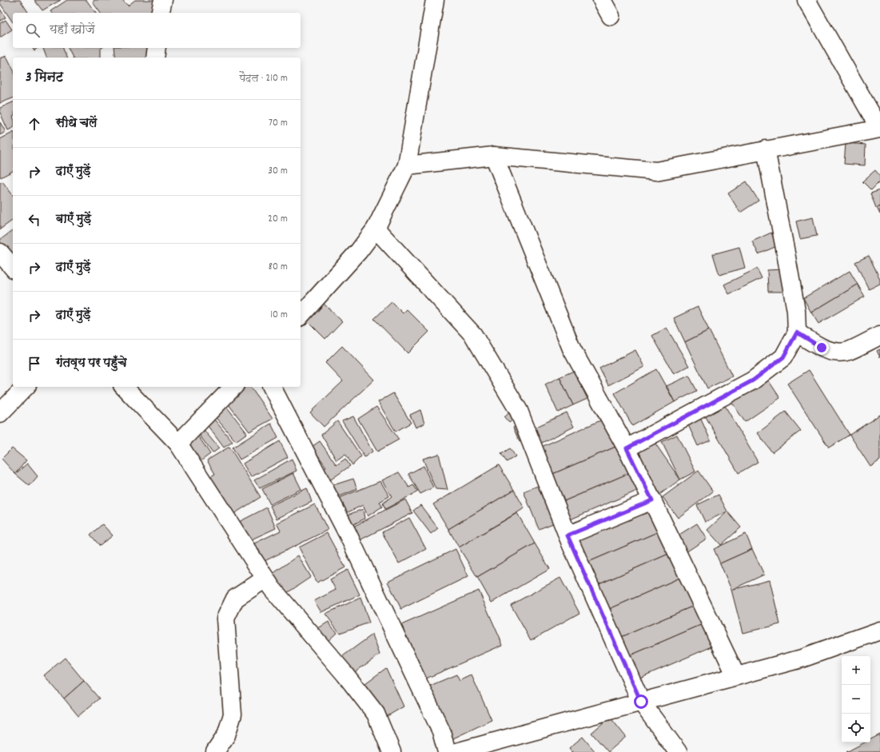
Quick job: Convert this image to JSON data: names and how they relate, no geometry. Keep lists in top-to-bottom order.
{
  "page": {
    "search": "यहाँ खोजें",
    "heading": ["3 मिनट", "पैदल · 210 m"],
    "list": [
      ["सीधे चलें", "70 m"],
      ["दाएँ मुड़ें", "30 m"],
      ["बाएँ मुड़ें", "20 m"],
      ["दाएँ मुड़ें", "80 m"],
      ["दाएँ मुड़ें", "10 m"],
      "गंतव्य पर पहुँचे"
    ],
    "map_buttons": ["+", "−"]
  }
}
